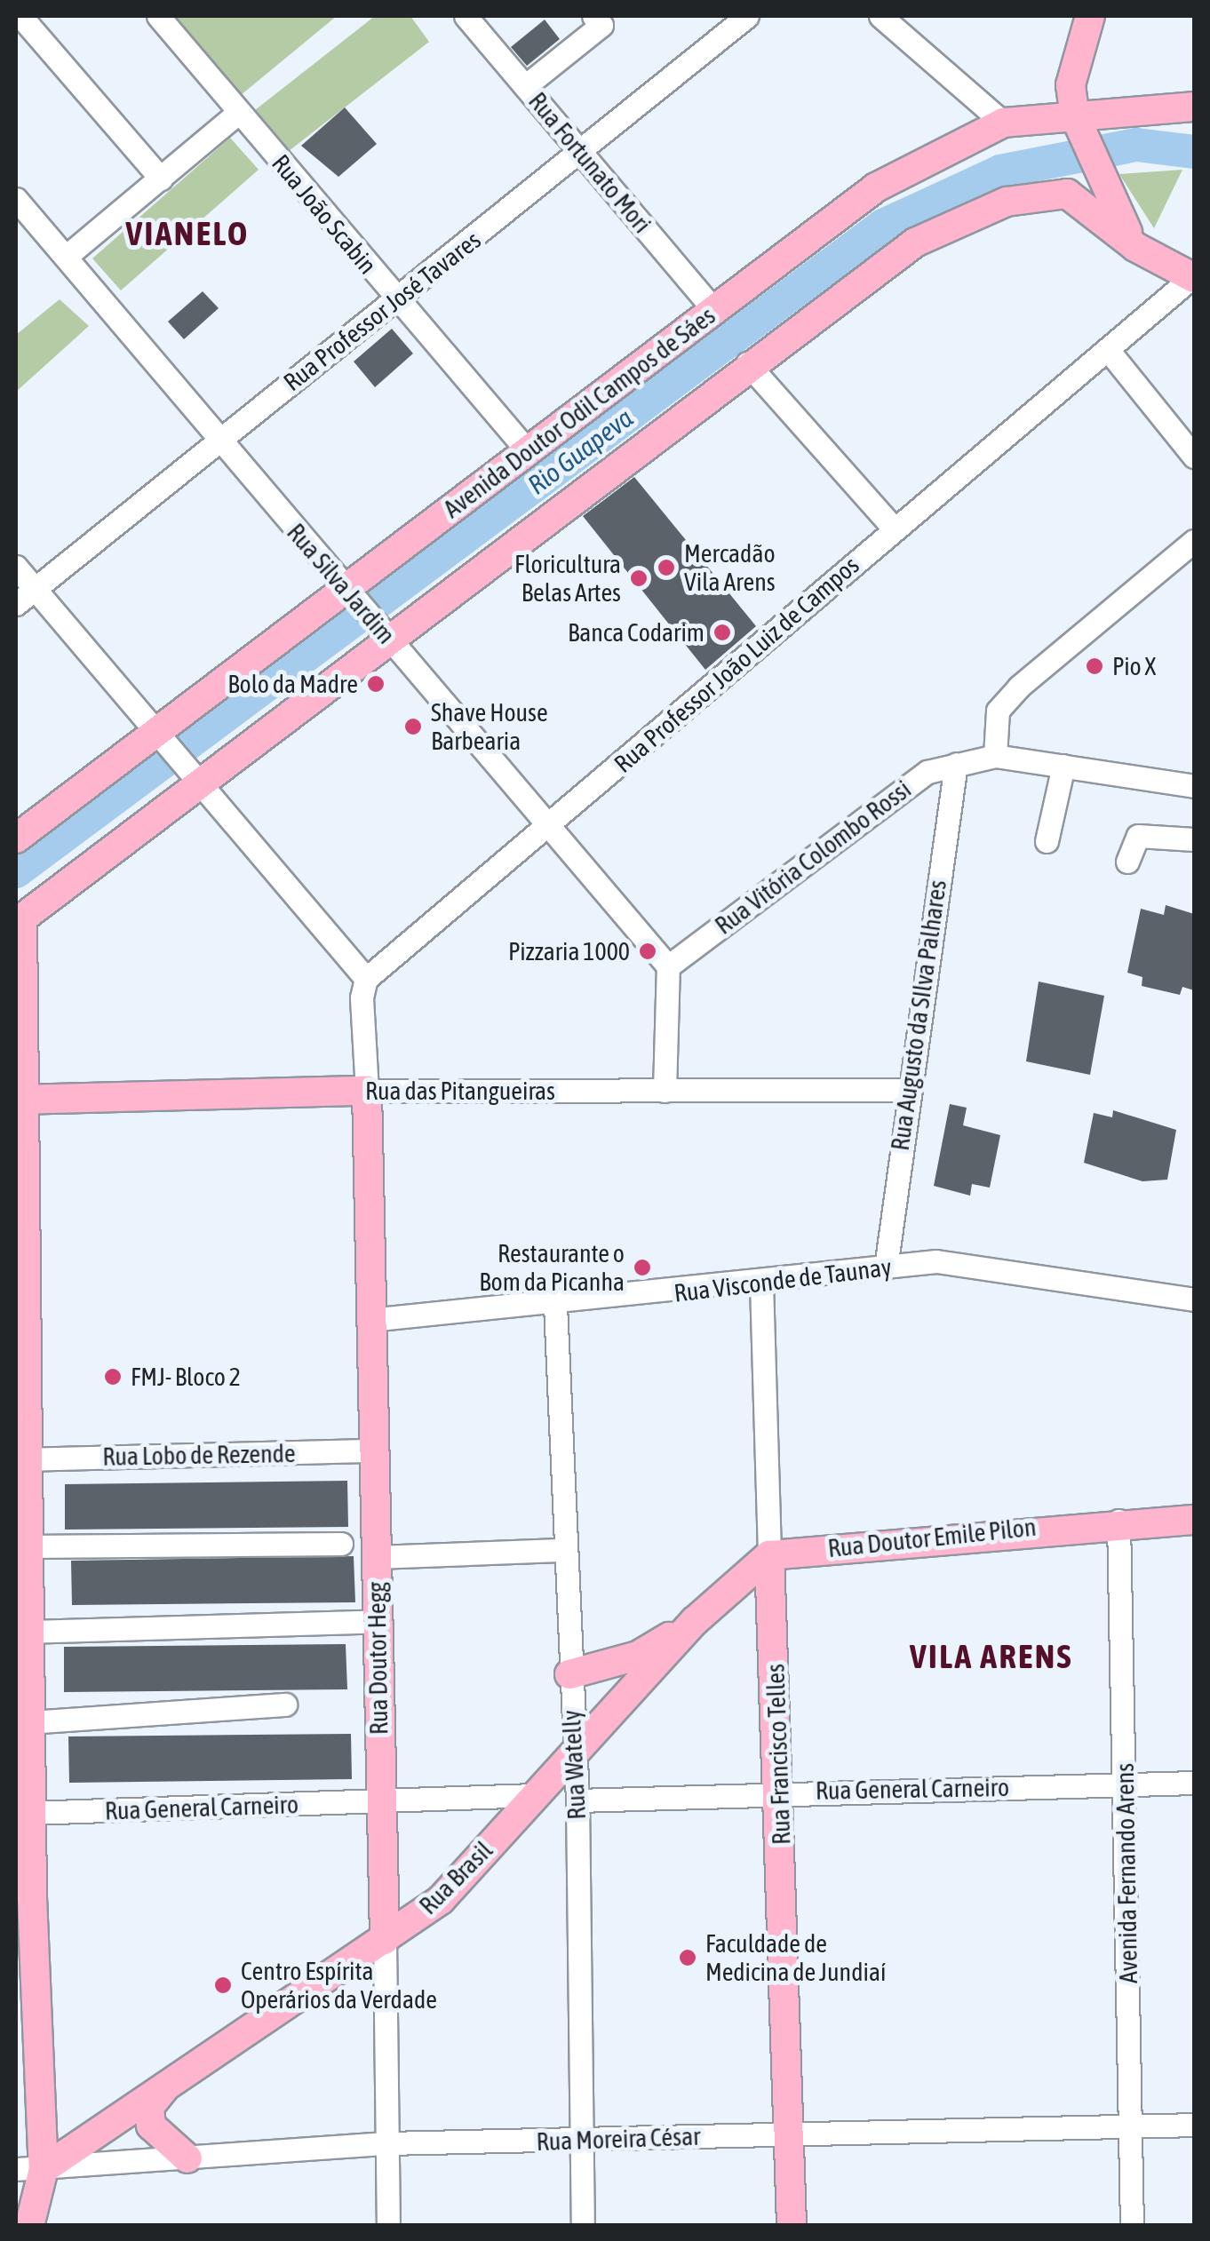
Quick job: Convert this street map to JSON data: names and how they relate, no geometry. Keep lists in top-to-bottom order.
{
  "streets": {
    "main road": [
      "Avenida Doutor Odil Campos de Sáes",
      "Rua das Pitangueiras",
      "Rua Doutor Emile Pilon",
      "Rua Doutor Hegg",
      "Rua Francisco Telles",
      "Rua Brasil"
    ],
    "street": [
      "Rua Fortunato Mori",
      "Rua João Scabin",
      "Rua Professor José Tavares",
      "Rua Silva Jardim",
      "Rua Professor João Luiz de Campos",
      "Rua Vitória Colombo Rossi",
      "Rua Augusto da SIlva Palhares",
      "Rua Visconde de Taunay",
      "Rua Lobo de Rezende",
      "Rua Watelly",
      "Rua General Carneiro",
      "Avenida Fernando Arens",
      "Rua Moreira César"
    ]
  },
  "crossings": [
    ["Rua Fortunato Mori", "Rua Professor José Tavares"],
    ["Rua Fortunato Mori", "Avenida Doutor Odil Campos de Sáes"],
    ["Rua João Scabin", "Rua Professor José Tavares"],
    ["Rua João Scabin", "Avenida Doutor Odil Campos de Sáes"],
    ["Rua Professor José Tavares", "Rua Silva Jardim"],
    ["Avenida Doutor Odil Campos de Sáes", "Rua Silva Jardim"],
    ["Rua Silva Jardim", "Rua Professor João Luiz de Campos"],
    ["Rua Silva Jardim", "Rua Vitória Colombo Rossi"],
    ["Rua Vitória Colombo Rossi", "Rua Augusto da SIlva Palhares"],
    ["Rua Augusto da SIlva Palhares", "Rua das Pitangueiras"],
    ["Rua Augusto da SIlva Palhares", "Rua Visconde de Taunay"],
    ["Rua das Pitangueiras", "Rua Doutor Hegg"],
    ["Rua Visconde de Taunay", "Rua Doutor Hegg"],
    ["Rua Visconde de Taunay", "Rua Francisco Telles"],
    ["Rua Visconde de Taunay", "Rua Watelly"],
    ["Rua Lobo de Rezende", "Rua Doutor Hegg"],
    ["Rua Doutor Emile Pilon", "Rua Francisco Telles"],
    ["Rua Doutor Emile Pilon", "Avenida Fernando Arens"],
    ["Rua Doutor Hegg", "Rua General Carneiro"],
    ["Rua Doutor Hegg", "Rua Brasil"],
    ["Rua Doutor Hegg", "Rua Moreira César"],
    ["Rua Francisco Telles", "Rua General Carneiro"],
    ["Rua Francisco Telles", "Rua Moreira César"],
    ["Rua Watelly", "Rua General Carneiro"],
    ["Rua Watelly", "Rua Brasil"],
    ["Rua Watelly", "Rua Moreira César"],
    ["Rua General Carneiro", "Avenida Fernando Arens"],
    ["Rua General Carneiro", "Rua Brasil"],
    ["Avenida Fernando Arens", "Rua Moreira César"],
    ["Rua Brasil", "Rua Moreira César"]
  ],
  "districts": ["VIANELO", "VILA ARENS"],
  "water": ["Rio Guapeva"],
  "places": [
    "Mercadão Vila Arens",
    "Floricultura Belas Artes",
    "Banca Codarim",
    "Pio X",
    "Bolo da Madre",
    "Shave House Barbearia",
    "Pizzaria 1000",
    "Restaurante o Bom da Picanha",
    "FMJ- Bloco 2",
    "Faculdade de Medicina de Jundiaí",
    "Centro Espírita Operários da Verdade"
  ]
}
